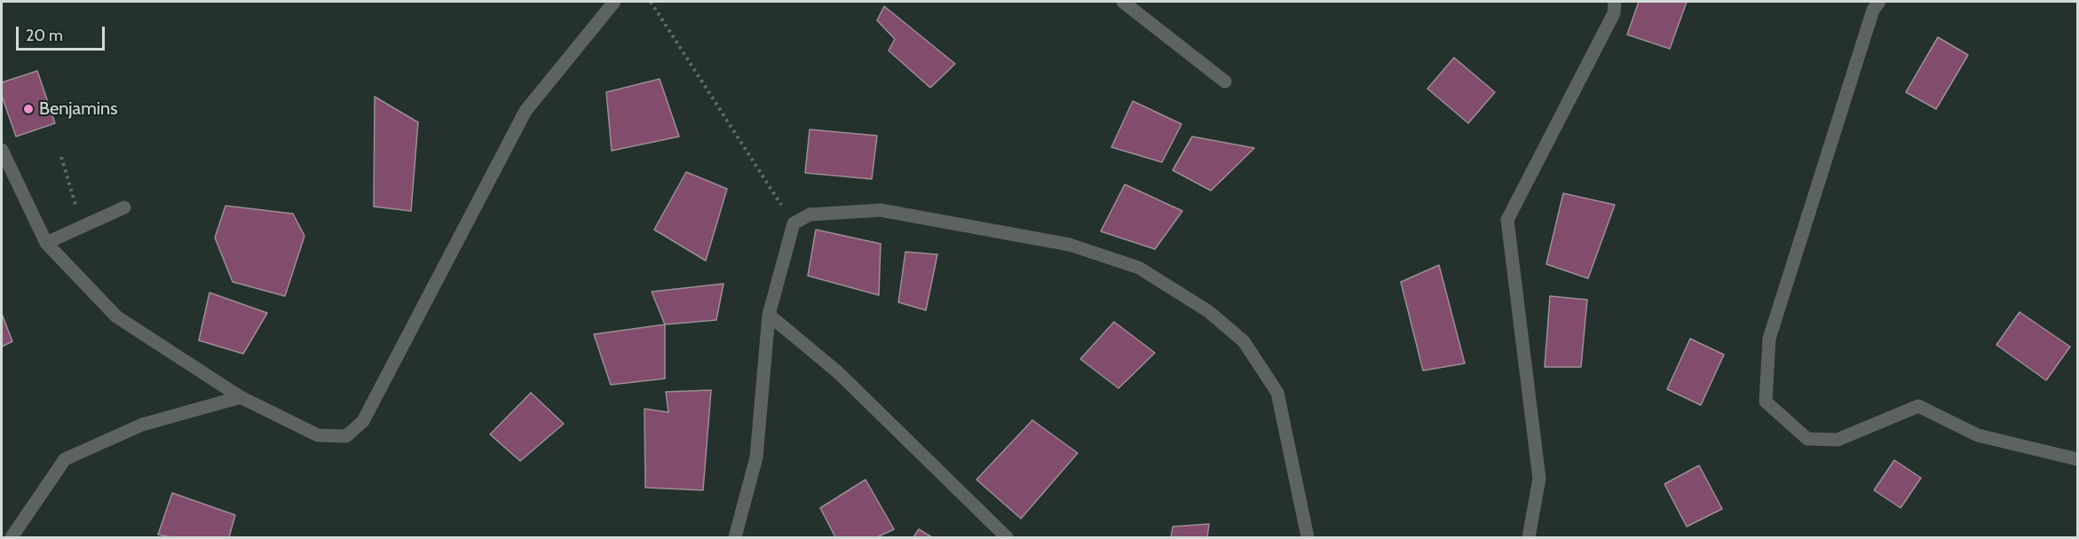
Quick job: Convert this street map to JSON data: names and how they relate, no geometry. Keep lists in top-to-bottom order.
{
  "places": ["Benjamins"],
  "scale_bar": "20 m"
}
